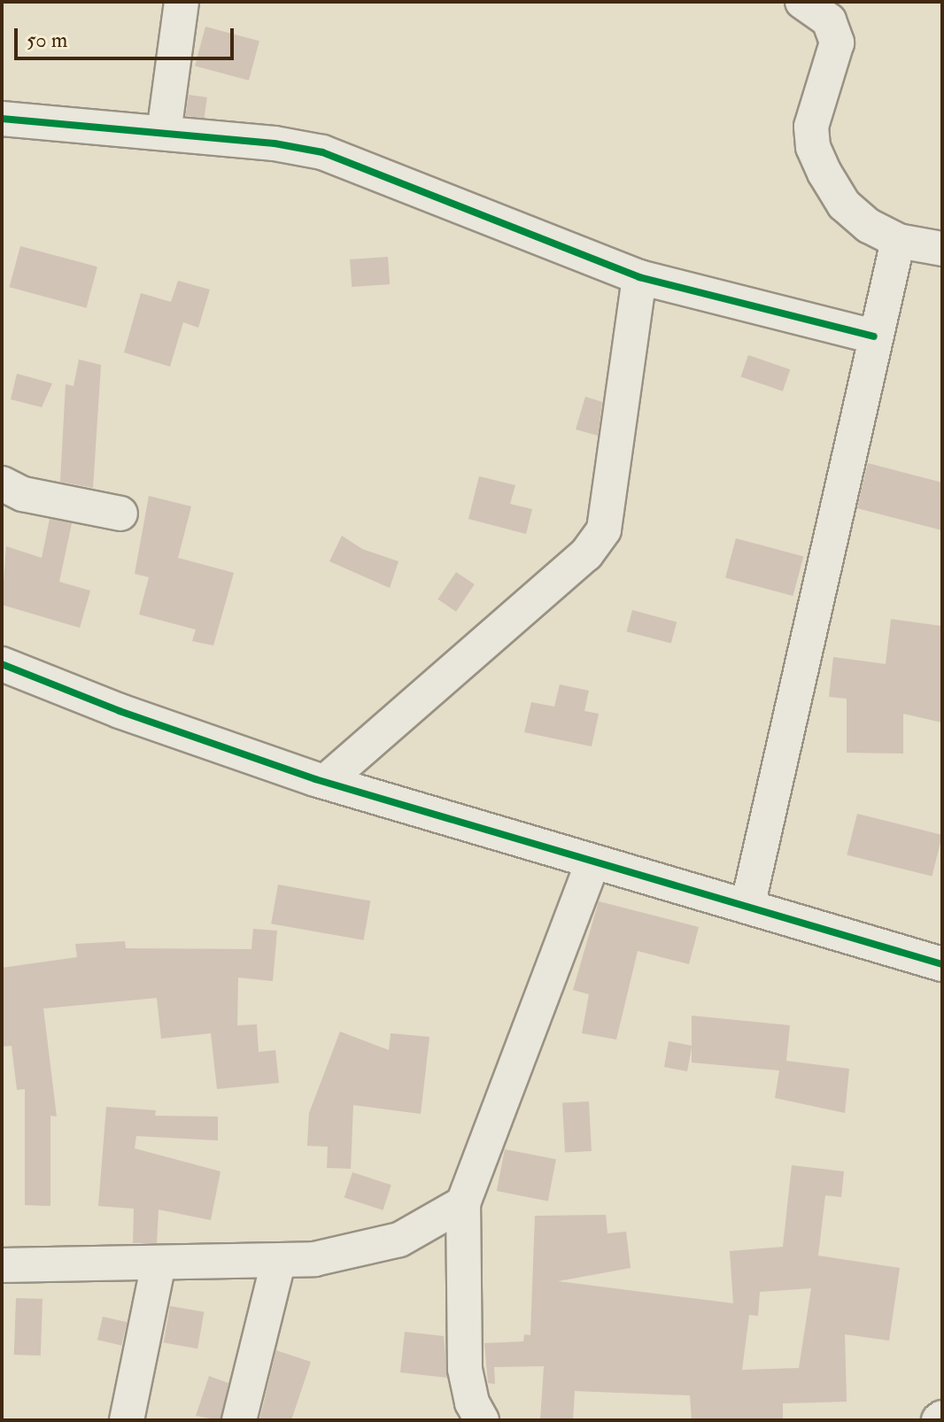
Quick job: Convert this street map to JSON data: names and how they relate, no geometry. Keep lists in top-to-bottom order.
{
  "scale_bar": "50 m"
}
